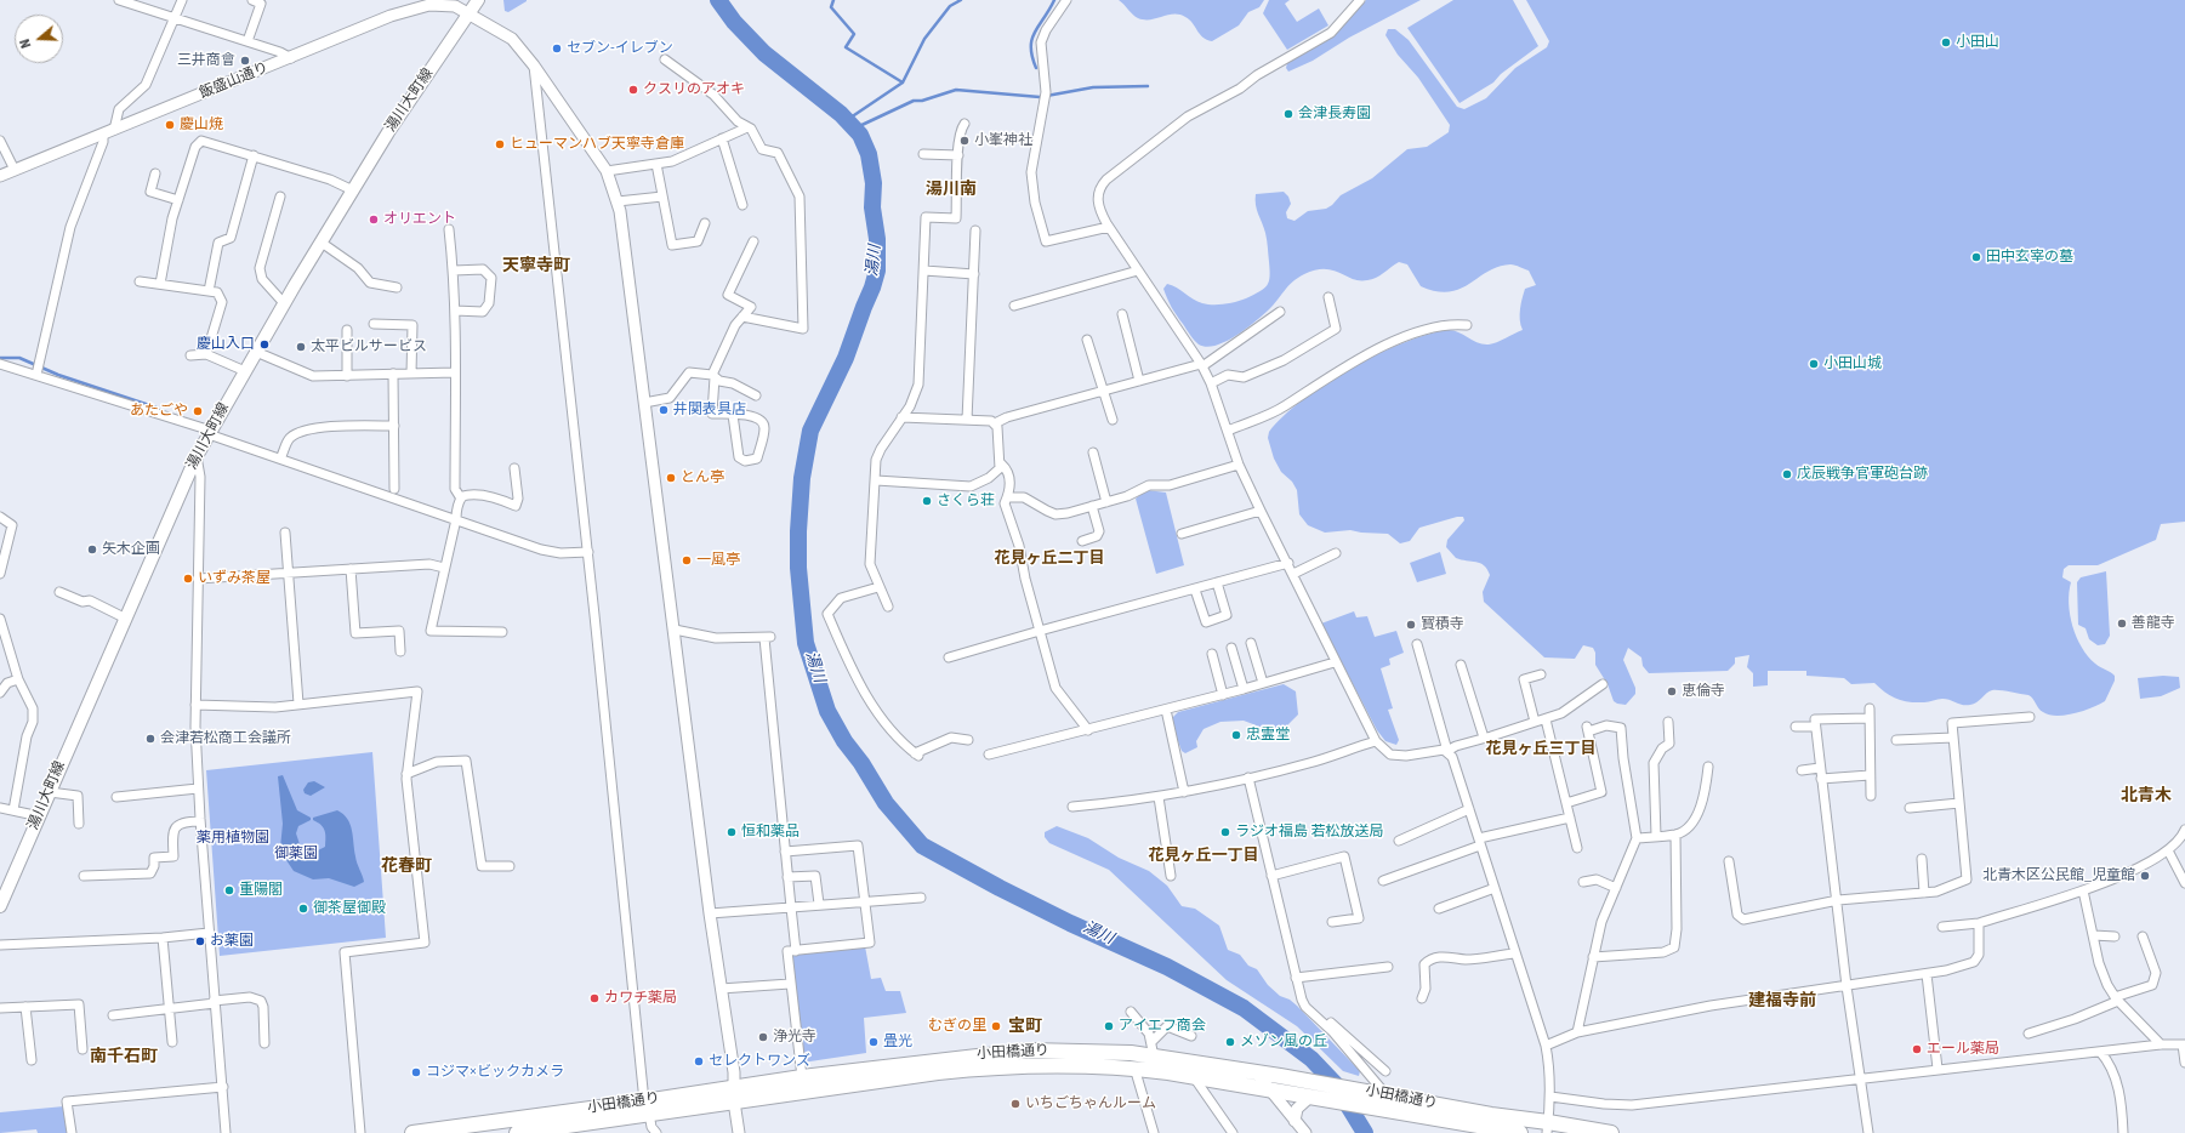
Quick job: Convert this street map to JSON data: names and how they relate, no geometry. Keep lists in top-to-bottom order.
{
  "streets": {
    "main road": ["湯川大町線", "小田橋通り"],
    "street": ["飯盛山通り"]
  },
  "crossings": [
    ["飯盛山通り", "湯川大町線"],
    ["飯盛山通り", "小田橋通り"]
  ],
  "districts": [
    "湯川南",
    "天寧寺町",
    "花見ヶ丘二丁目",
    "花見ヶ丘三丁目",
    "北青木",
    "花見ヶ丘一丁目",
    "花春町",
    "建福寺前",
    "宝町",
    "南千石町"
  ],
  "water": ["湯川"],
  "parks": ["薬用植物園", "御薬園"],
  "places": [
    "小田山",
    "セブン-イレブン",
    "三井商會",
    "クスリのアオキ",
    "会津長寿園",
    "慶山焼",
    "小峯神社",
    "ヒューマンハブ天寧寺倉庫",
    "オリエント",
    "田中玄宰の墓",
    "慶山入口",
    "太平ビルサービス",
    "小田山城",
    "井関表具店",
    "あたごや",
    "戊辰戦争官軍砲台跡",
    "とん亭",
    "さくら荘",
    "矢木企画",
    "一風亭",
    "いずみ茶屋",
    "善龍寺",
    "寳積寺",
    "恵倫寺",
    "忠霊堂",
    "会津若松商工会議所",
    "恒和薬品",
    "ラジオ福島 若松放送局",
    "北青木区公民館_児童館",
    "重陽閣",
    "御茶屋御殿",
    "お薬園",
    "カワチ薬局",
    "むぎの里",
    "アイエフ商会",
    "浄光寺",
    "畳光",
    "メゾン風の丘",
    "エール薬局",
    "セレクトワンズ",
    "コジマ×ビックカメラ",
    "いちごちゃんルーム"
  ],
  "north": "left"
}
